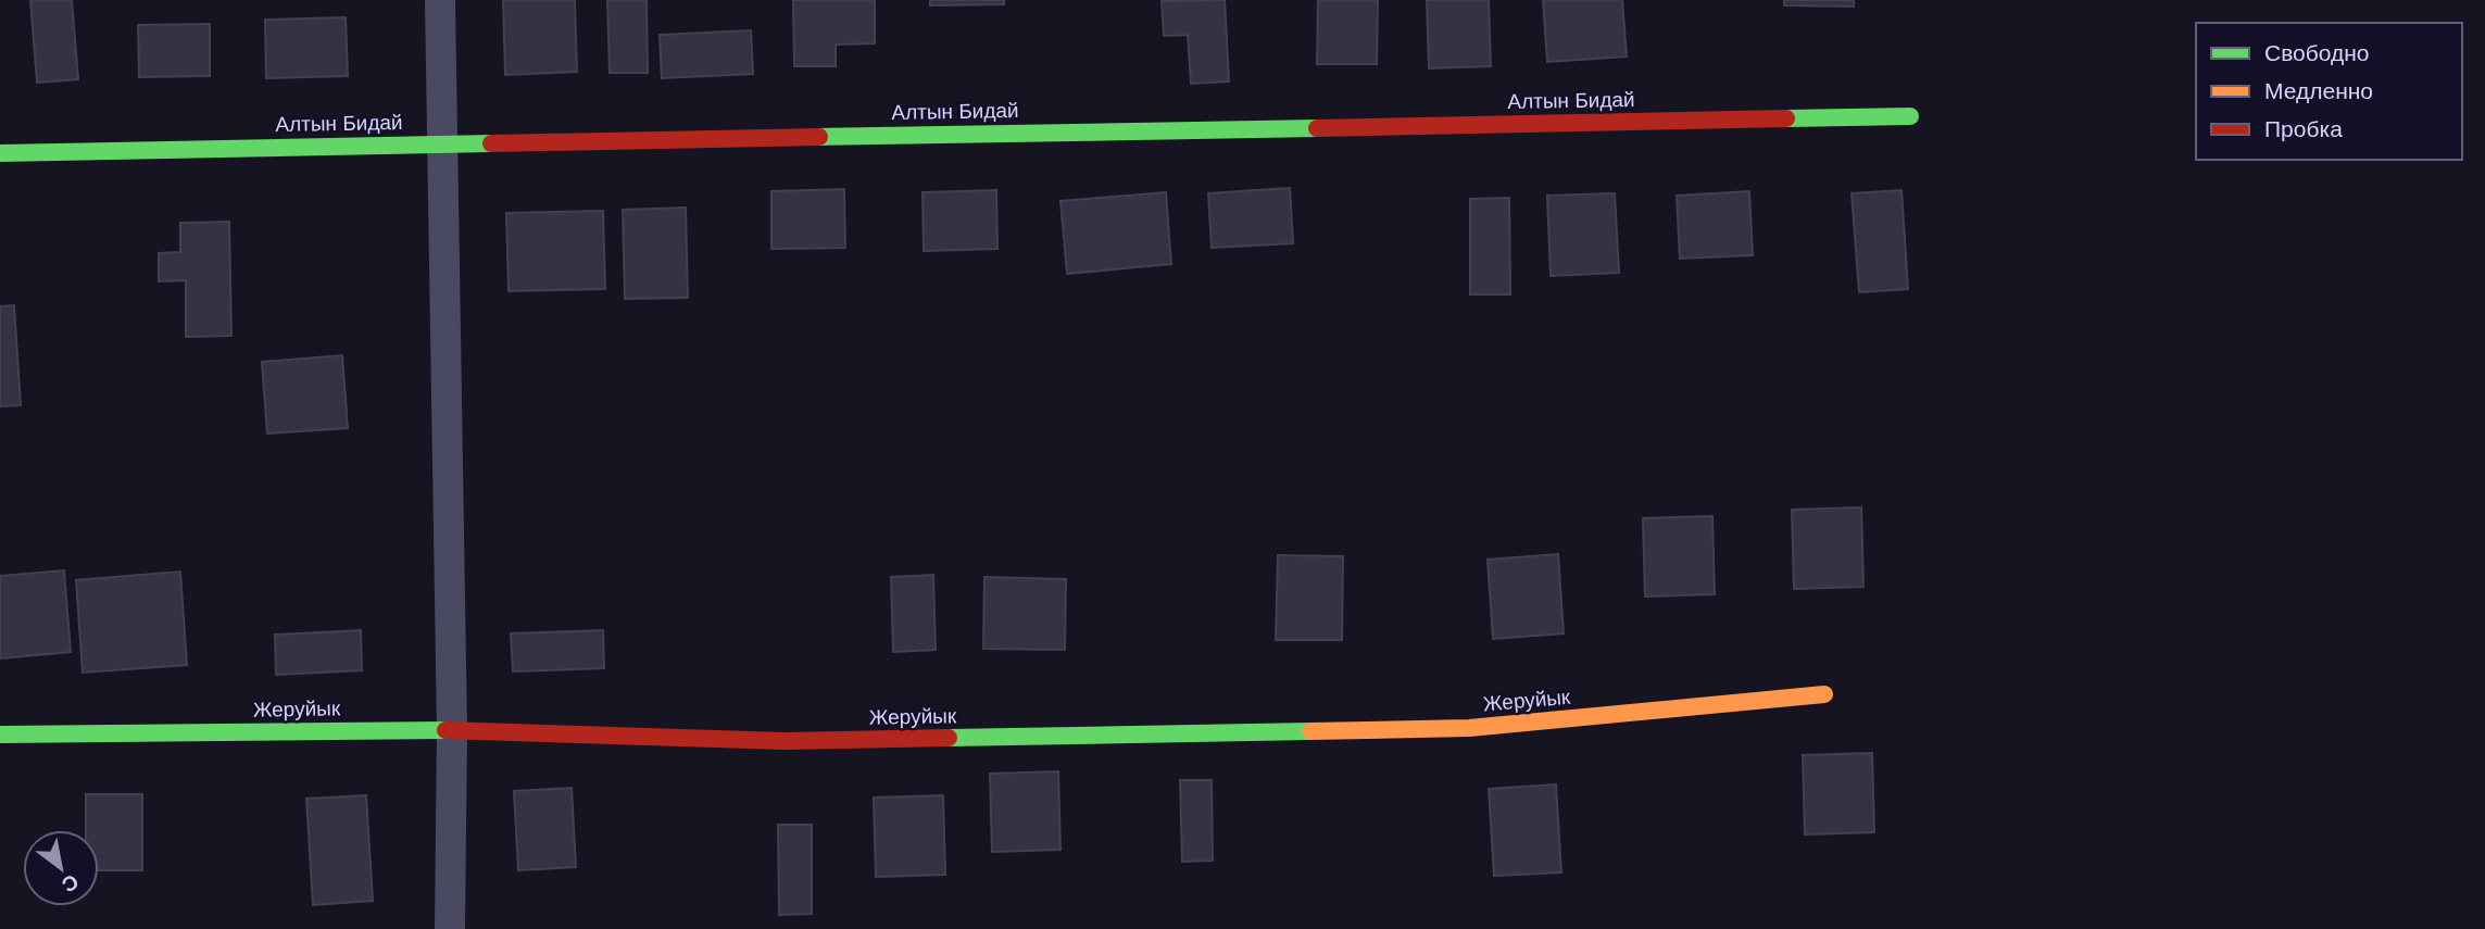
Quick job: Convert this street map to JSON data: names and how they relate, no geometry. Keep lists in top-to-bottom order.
{
  "streets": {
    "street": ["Алтын Бидай", "Жеруйык"]
  },
  "legend": ["Свободно", "Медленно", "Пробка"],
  "north": "bottom right"
}
